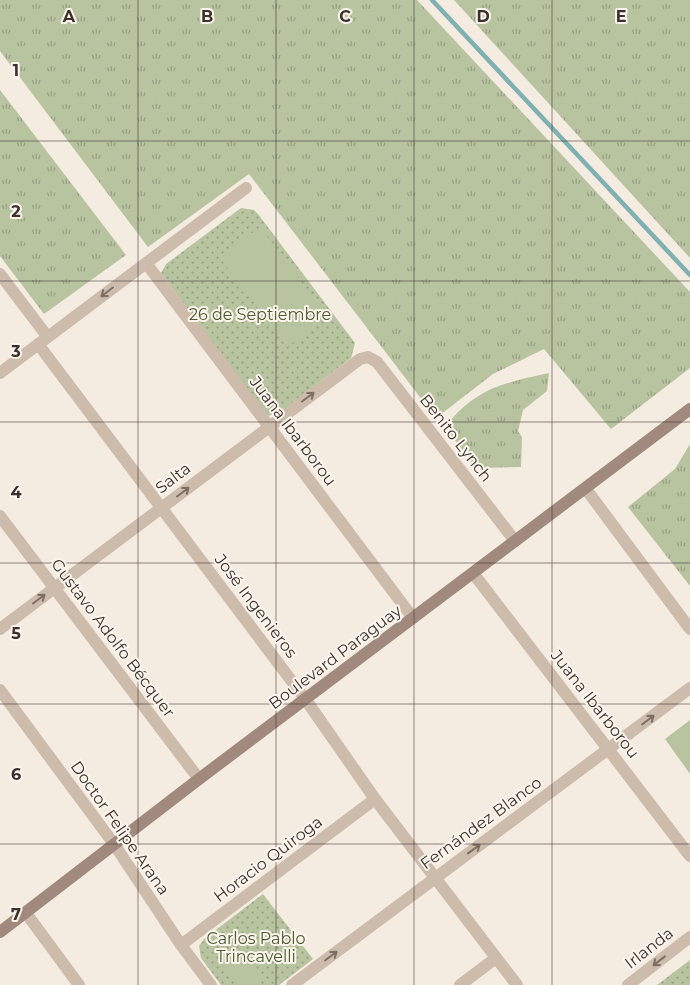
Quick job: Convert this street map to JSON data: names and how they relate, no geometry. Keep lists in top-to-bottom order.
{
  "streets": {
    "street": [
      "Juana Ibarborou",
      "Benito Lynch",
      "Salta",
      "José Ingenieros",
      "Gustavo Adolfo Bécquer",
      "Boulevard Paraguay",
      "Fernández Blanco",
      "Doctor Felipe Arana",
      "Horacio Quiroga",
      "Irlanda"
    ]
  },
  "crossings": [
    ["Juana Ibarborou", "Salta"],
    ["Juana Ibarborou", "Boulevard Paraguay"],
    ["Juana Ibarborou", "Fernández Blanco"],
    ["Benito Lynch", "Salta"],
    ["Benito Lynch", "Boulevard Paraguay"],
    ["Salta", "José Ingenieros"],
    ["Salta", "Gustavo Adolfo Bécquer"],
    ["José Ingenieros", "Boulevard Paraguay"],
    ["José Ingenieros", "Fernández Blanco"],
    ["José Ingenieros", "Horacio Quiroga"],
    ["Gustavo Adolfo Bécquer", "Boulevard Paraguay"],
    ["Boulevard Paraguay", "Doctor Felipe Arana"],
    ["Doctor Felipe Arana", "Horacio Quiroga"]
  ],
  "one_way": ["Salta", "Fernández Blanco", "Irlanda"],
  "parks": ["26 de Septiembre", "Carlos Pablo Trincavelli"],
  "grid": {
    "columns": [
      "A",
      "B",
      "C",
      "D",
      "E"
    ],
    "rows": [
      "1",
      "2",
      "3",
      "4",
      "5",
      "6",
      "7"
    ]
  }
}
